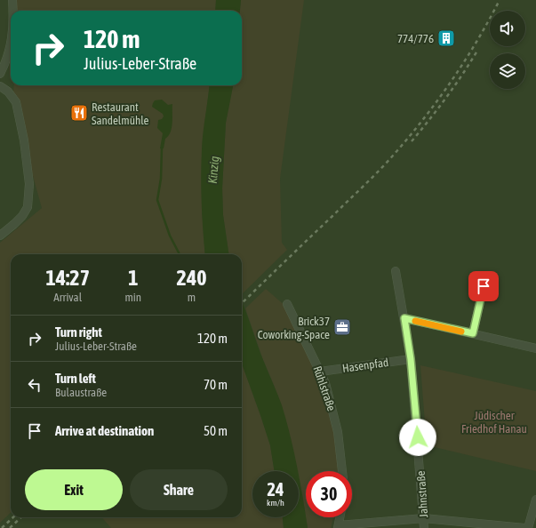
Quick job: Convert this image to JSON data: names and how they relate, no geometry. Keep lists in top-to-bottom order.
{
  "streets": {
    "street": ["Hasenpfad", "Rühlstraße", "Jahnstraße"]
  },
  "crossings": [
    ["Hasenpfad", "Rühlstraße"],
    ["Hasenpfad", "Jahnstraße"]
  ],
  "water": ["Kinzig"],
  "parks": ["Jüdischer Friedhof Hanau"],
  "places": {
    "building": ["774/776"],
    "restaurant": ["Restaurant Sandelmühle"],
    "office": ["Brick37 Coworking-Space"]
  },
  "page": {
    "turn": ["120 m", "Julius-Leber-Straße"],
    "eta": [
      "14:27",
      "Arrival",
      "1",
      "min",
      "240",
      "m"
    ],
    "list": [
      {
        "name": "Turn right",
        "note": "Julius-Leber-Straße",
        "value": "120 m"
      },
      {
        "name": "Turn left",
        "note": "Bulaustraße",
        "value": "70 m"
      },
      {
        "name": "Arrive at destination",
        "value": "50 m"
      }
    ],
    "buttons": ["Exit", "Share"],
    "speed": "24 km/h",
    "limit": "30"
  }
}
